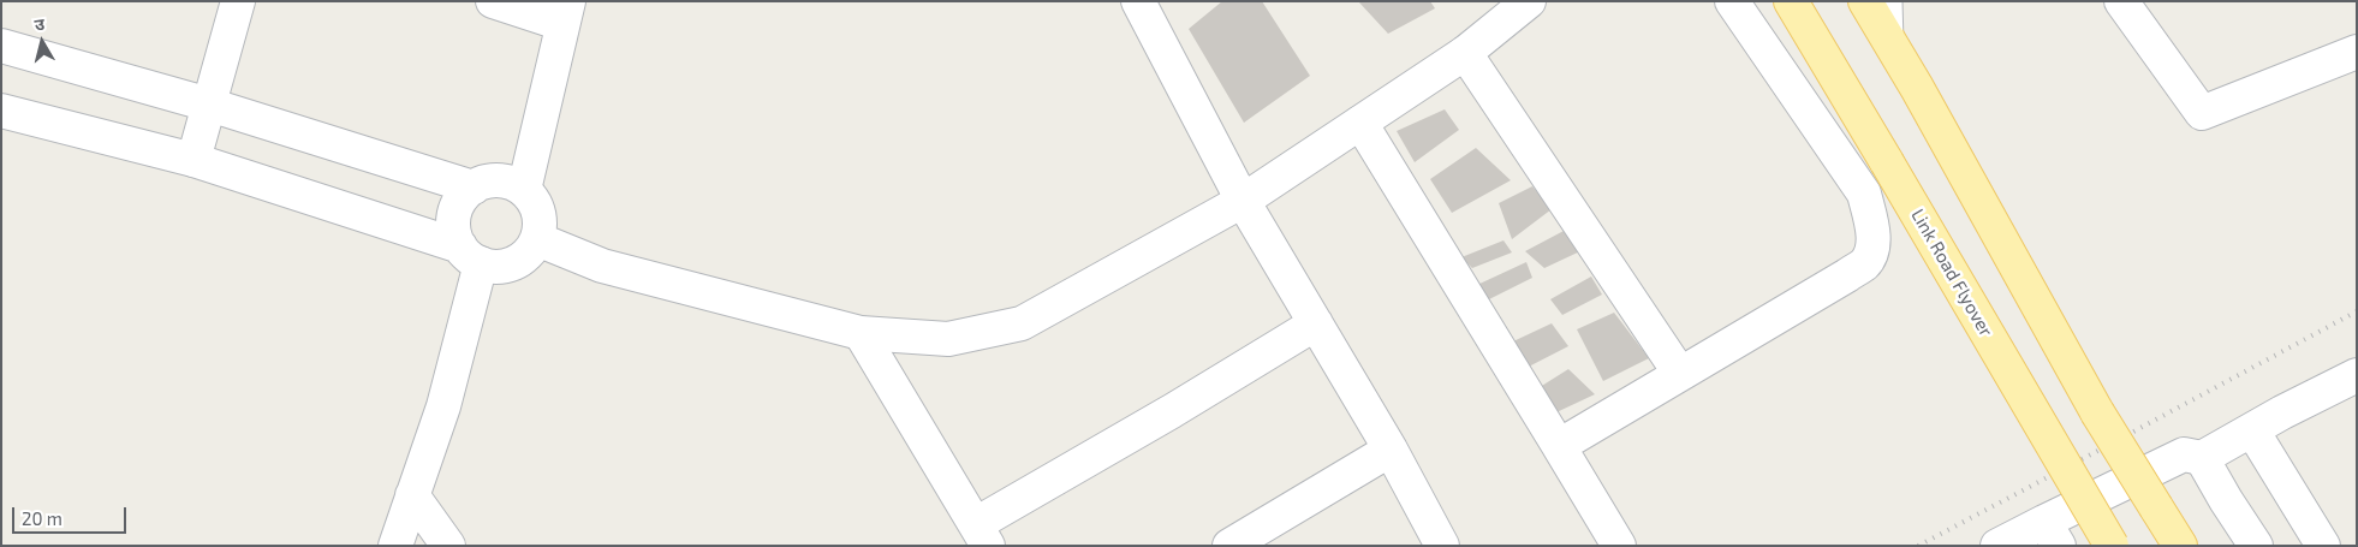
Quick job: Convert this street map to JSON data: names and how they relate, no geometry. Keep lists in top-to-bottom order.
{
  "streets": {
    "main road": ["Link Road Flyover"]
  },
  "scale_bar": "20 m",
  "north": "top"
}
